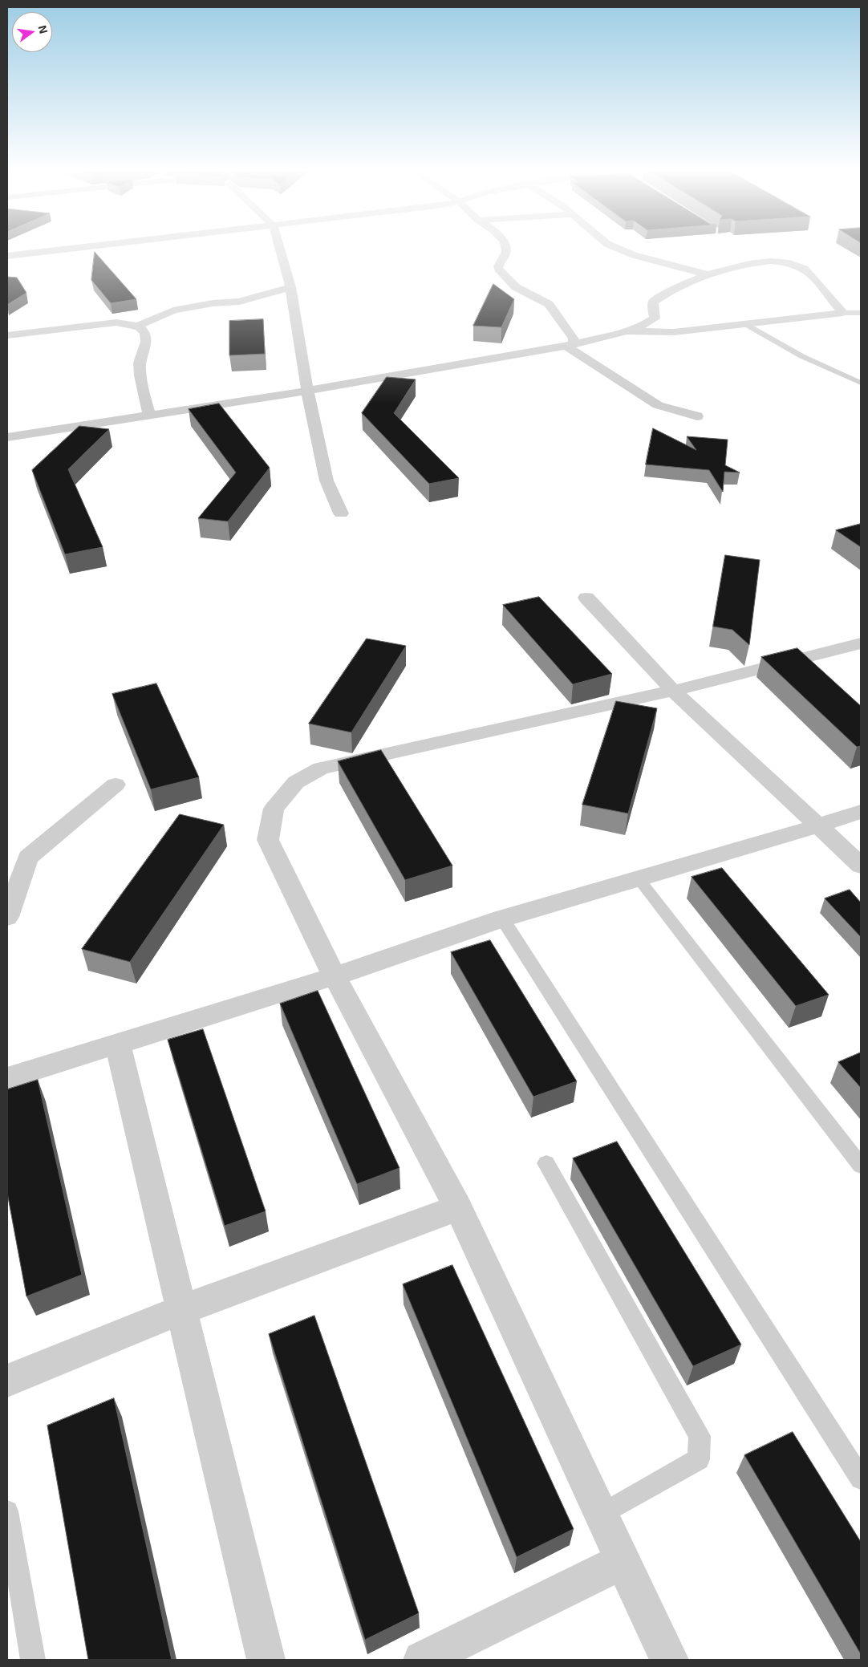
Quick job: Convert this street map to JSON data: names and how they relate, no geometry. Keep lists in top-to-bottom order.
{
  "north": "right"
}
